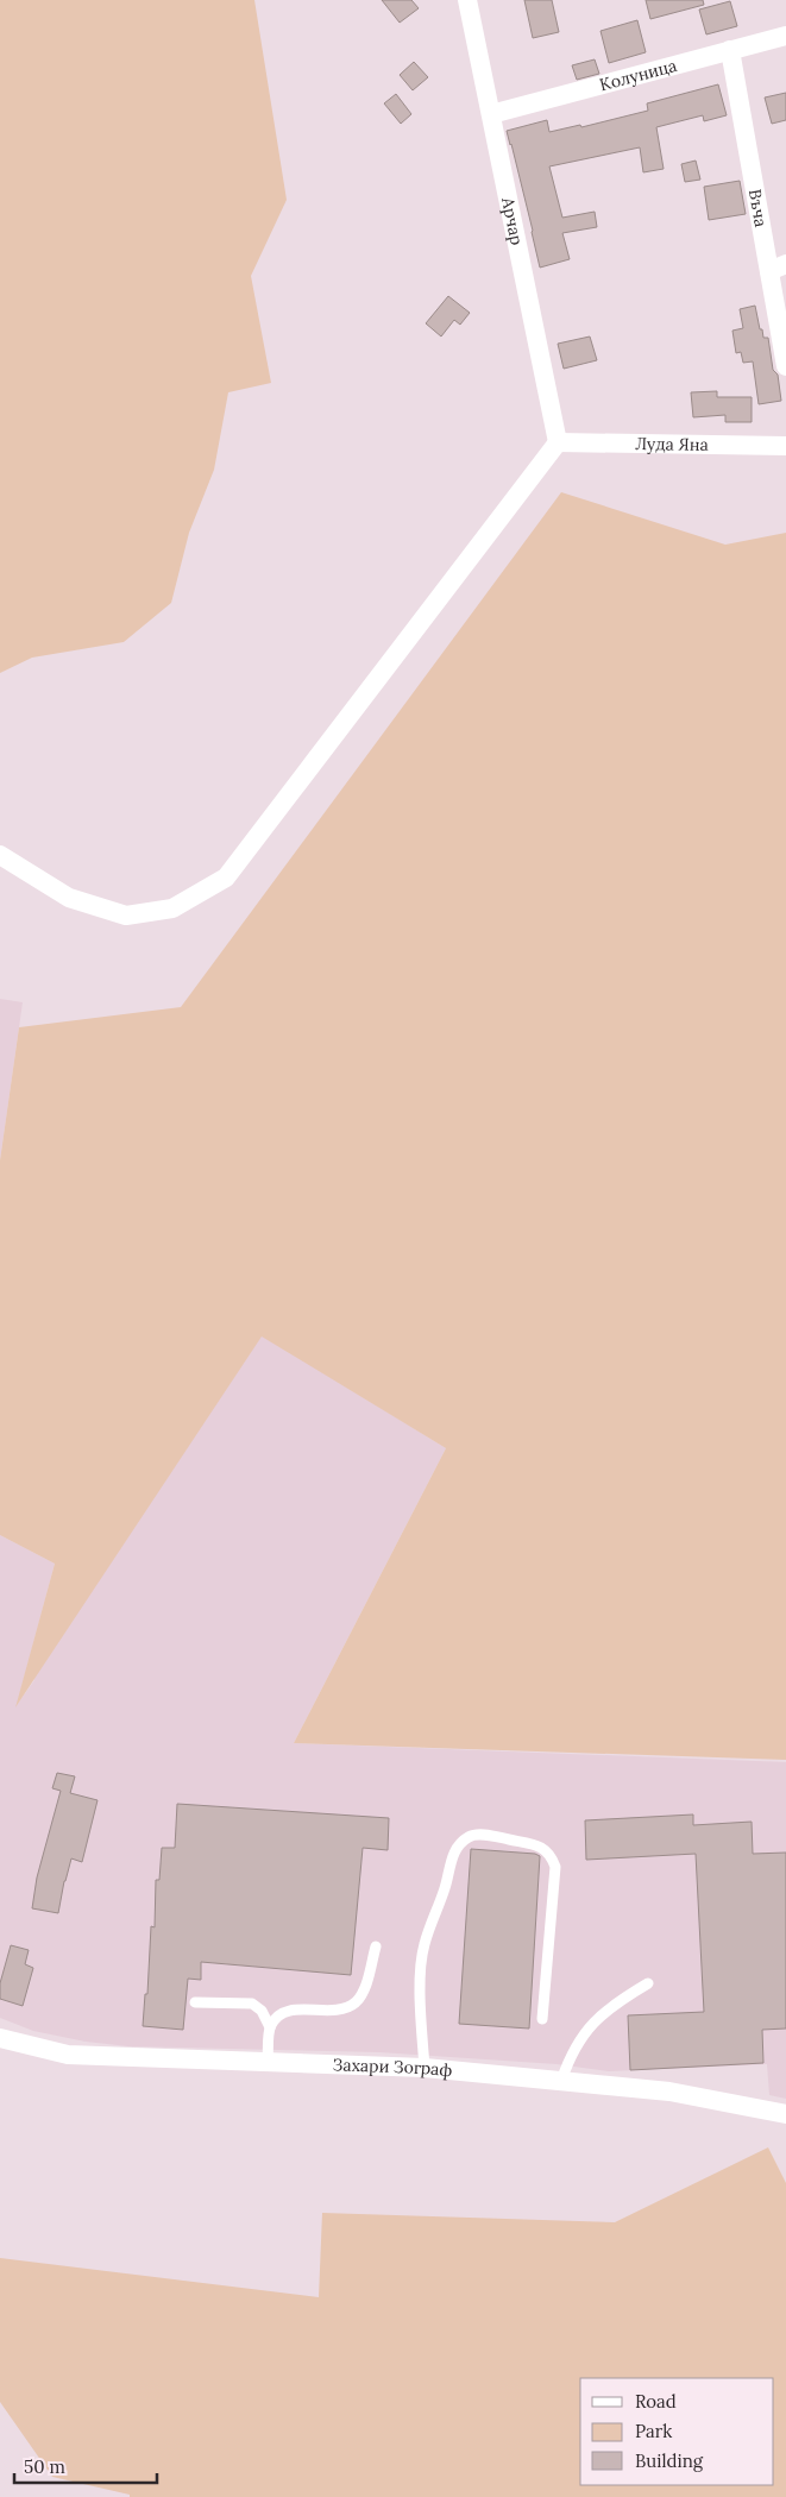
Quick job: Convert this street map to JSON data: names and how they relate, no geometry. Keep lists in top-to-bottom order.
{
  "streets": {
    "street": [
      "Колуница",
      "Въча",
      "Арчар",
      "Луда Яна",
      "Захари Зограф"
    ]
  },
  "crossings": [
    ["Колуница", "Въча"],
    ["Колуница", "Арчар"],
    ["Арчар", "Луда Яна"]
  ],
  "legend": ["Road", "Park", "Building"],
  "scale_bar": "50 m"
}
